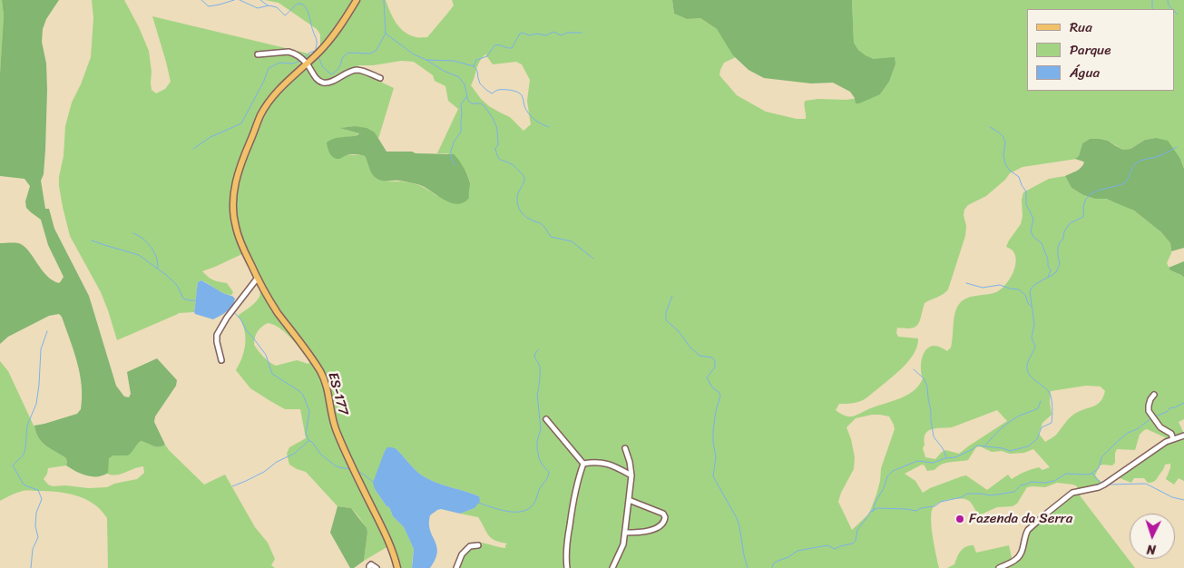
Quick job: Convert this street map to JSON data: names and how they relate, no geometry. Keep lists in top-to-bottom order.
{
  "streets": {
    "main road": ["ES-177"]
  },
  "places": ["Fazenda da Serra"],
  "legend": ["Rua", "Parque", "Água"],
  "north": "bottom"
}
